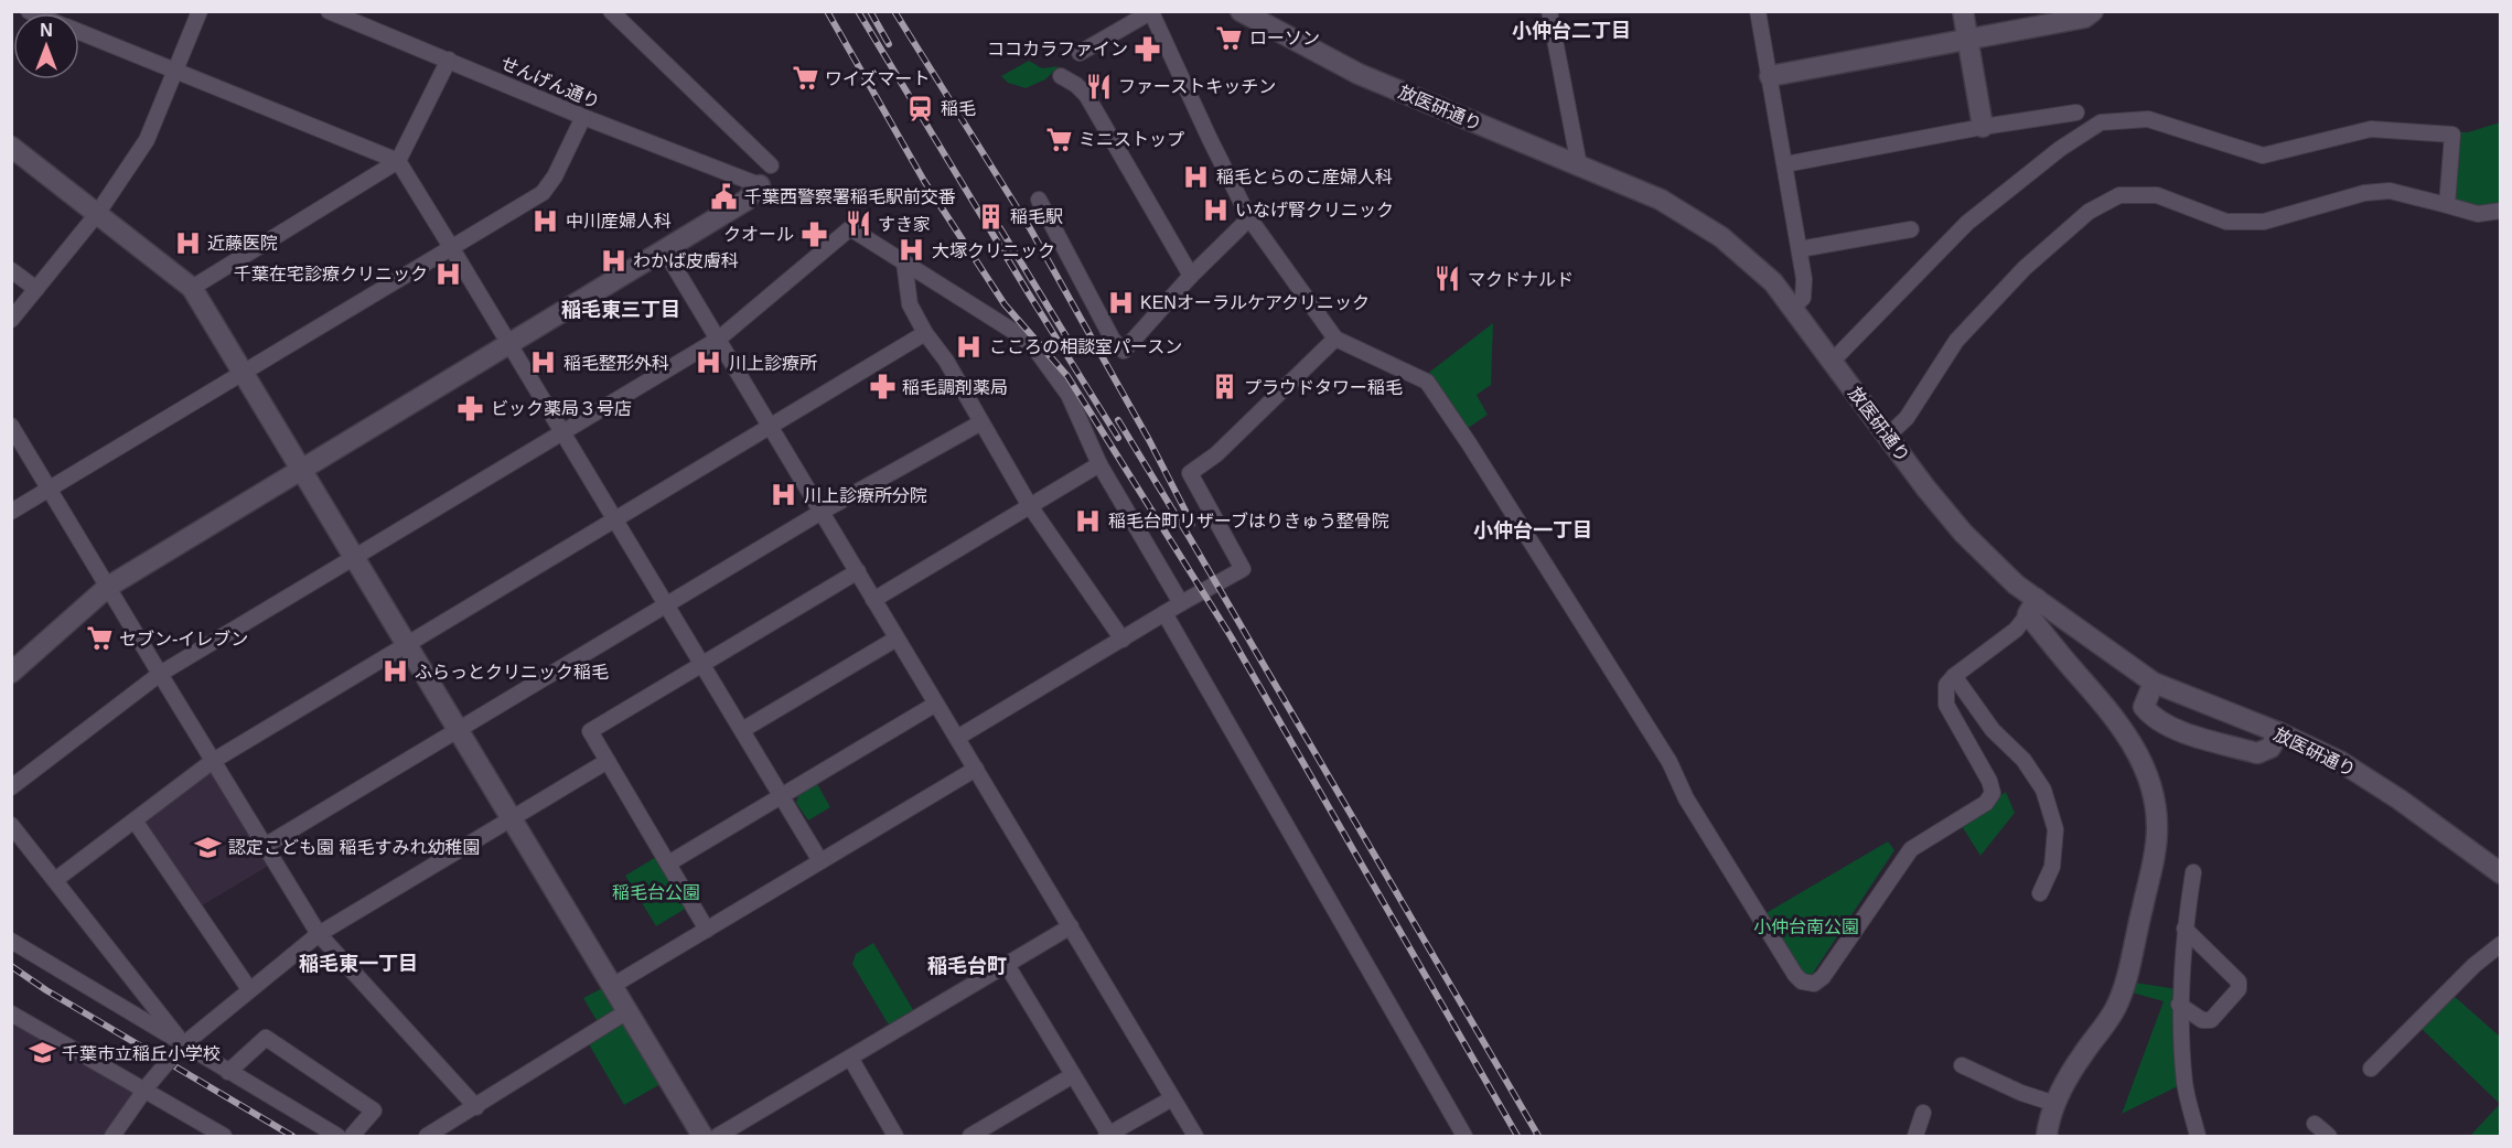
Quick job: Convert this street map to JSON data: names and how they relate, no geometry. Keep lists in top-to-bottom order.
{
  "streets": {
    "street": ["せんげん通り", "放医研通り"]
  },
  "districts": [
    "小仲台二丁目",
    "稲毛東三丁目",
    "小仲台一丁目",
    "稲毛東一丁目",
    "稲毛台町"
  ],
  "parks": ["稲毛台公園", "小仲台南公園"],
  "places": {
    "supermarket": [
      "ローソン",
      "ワイズマート",
      "ミニストップ",
      "セブン-イレブン"
    ],
    "pharmacy": [
      "ココカラファイン",
      "クオール",
      "稲毛調剤薬局",
      "ビック薬局３号店"
    ],
    "restaurant": ["ファーストキッチン", "すき家", "マクドナルド"],
    "station": ["稲毛"],
    "hospital": [
      "稲毛とらのこ産婦人科",
      "いなげ腎クリニック",
      "中川産婦人科",
      "近藤医院",
      "大塚クリニック",
      "わかば皮膚科",
      "千葉在宅診療クリニック",
      "KENオーラルケアクリニック",
      "こころの相談室パースン",
      "稲毛整形外科",
      "川上診療所",
      "川上診療所分院",
      "稲毛台町リザーブはりきゅう整骨院",
      "ふらっとクリニック稲毛"
    ],
    "public building": ["千葉西警察署稲毛駅前交番"],
    "building": ["稲毛駅", "プラウドタワー稲毛"],
    "school or university": ["認定こども園 稲毛すみれ幼稚園", "千葉市立稲丘小学校"]
  },
  "north": "top"
}
